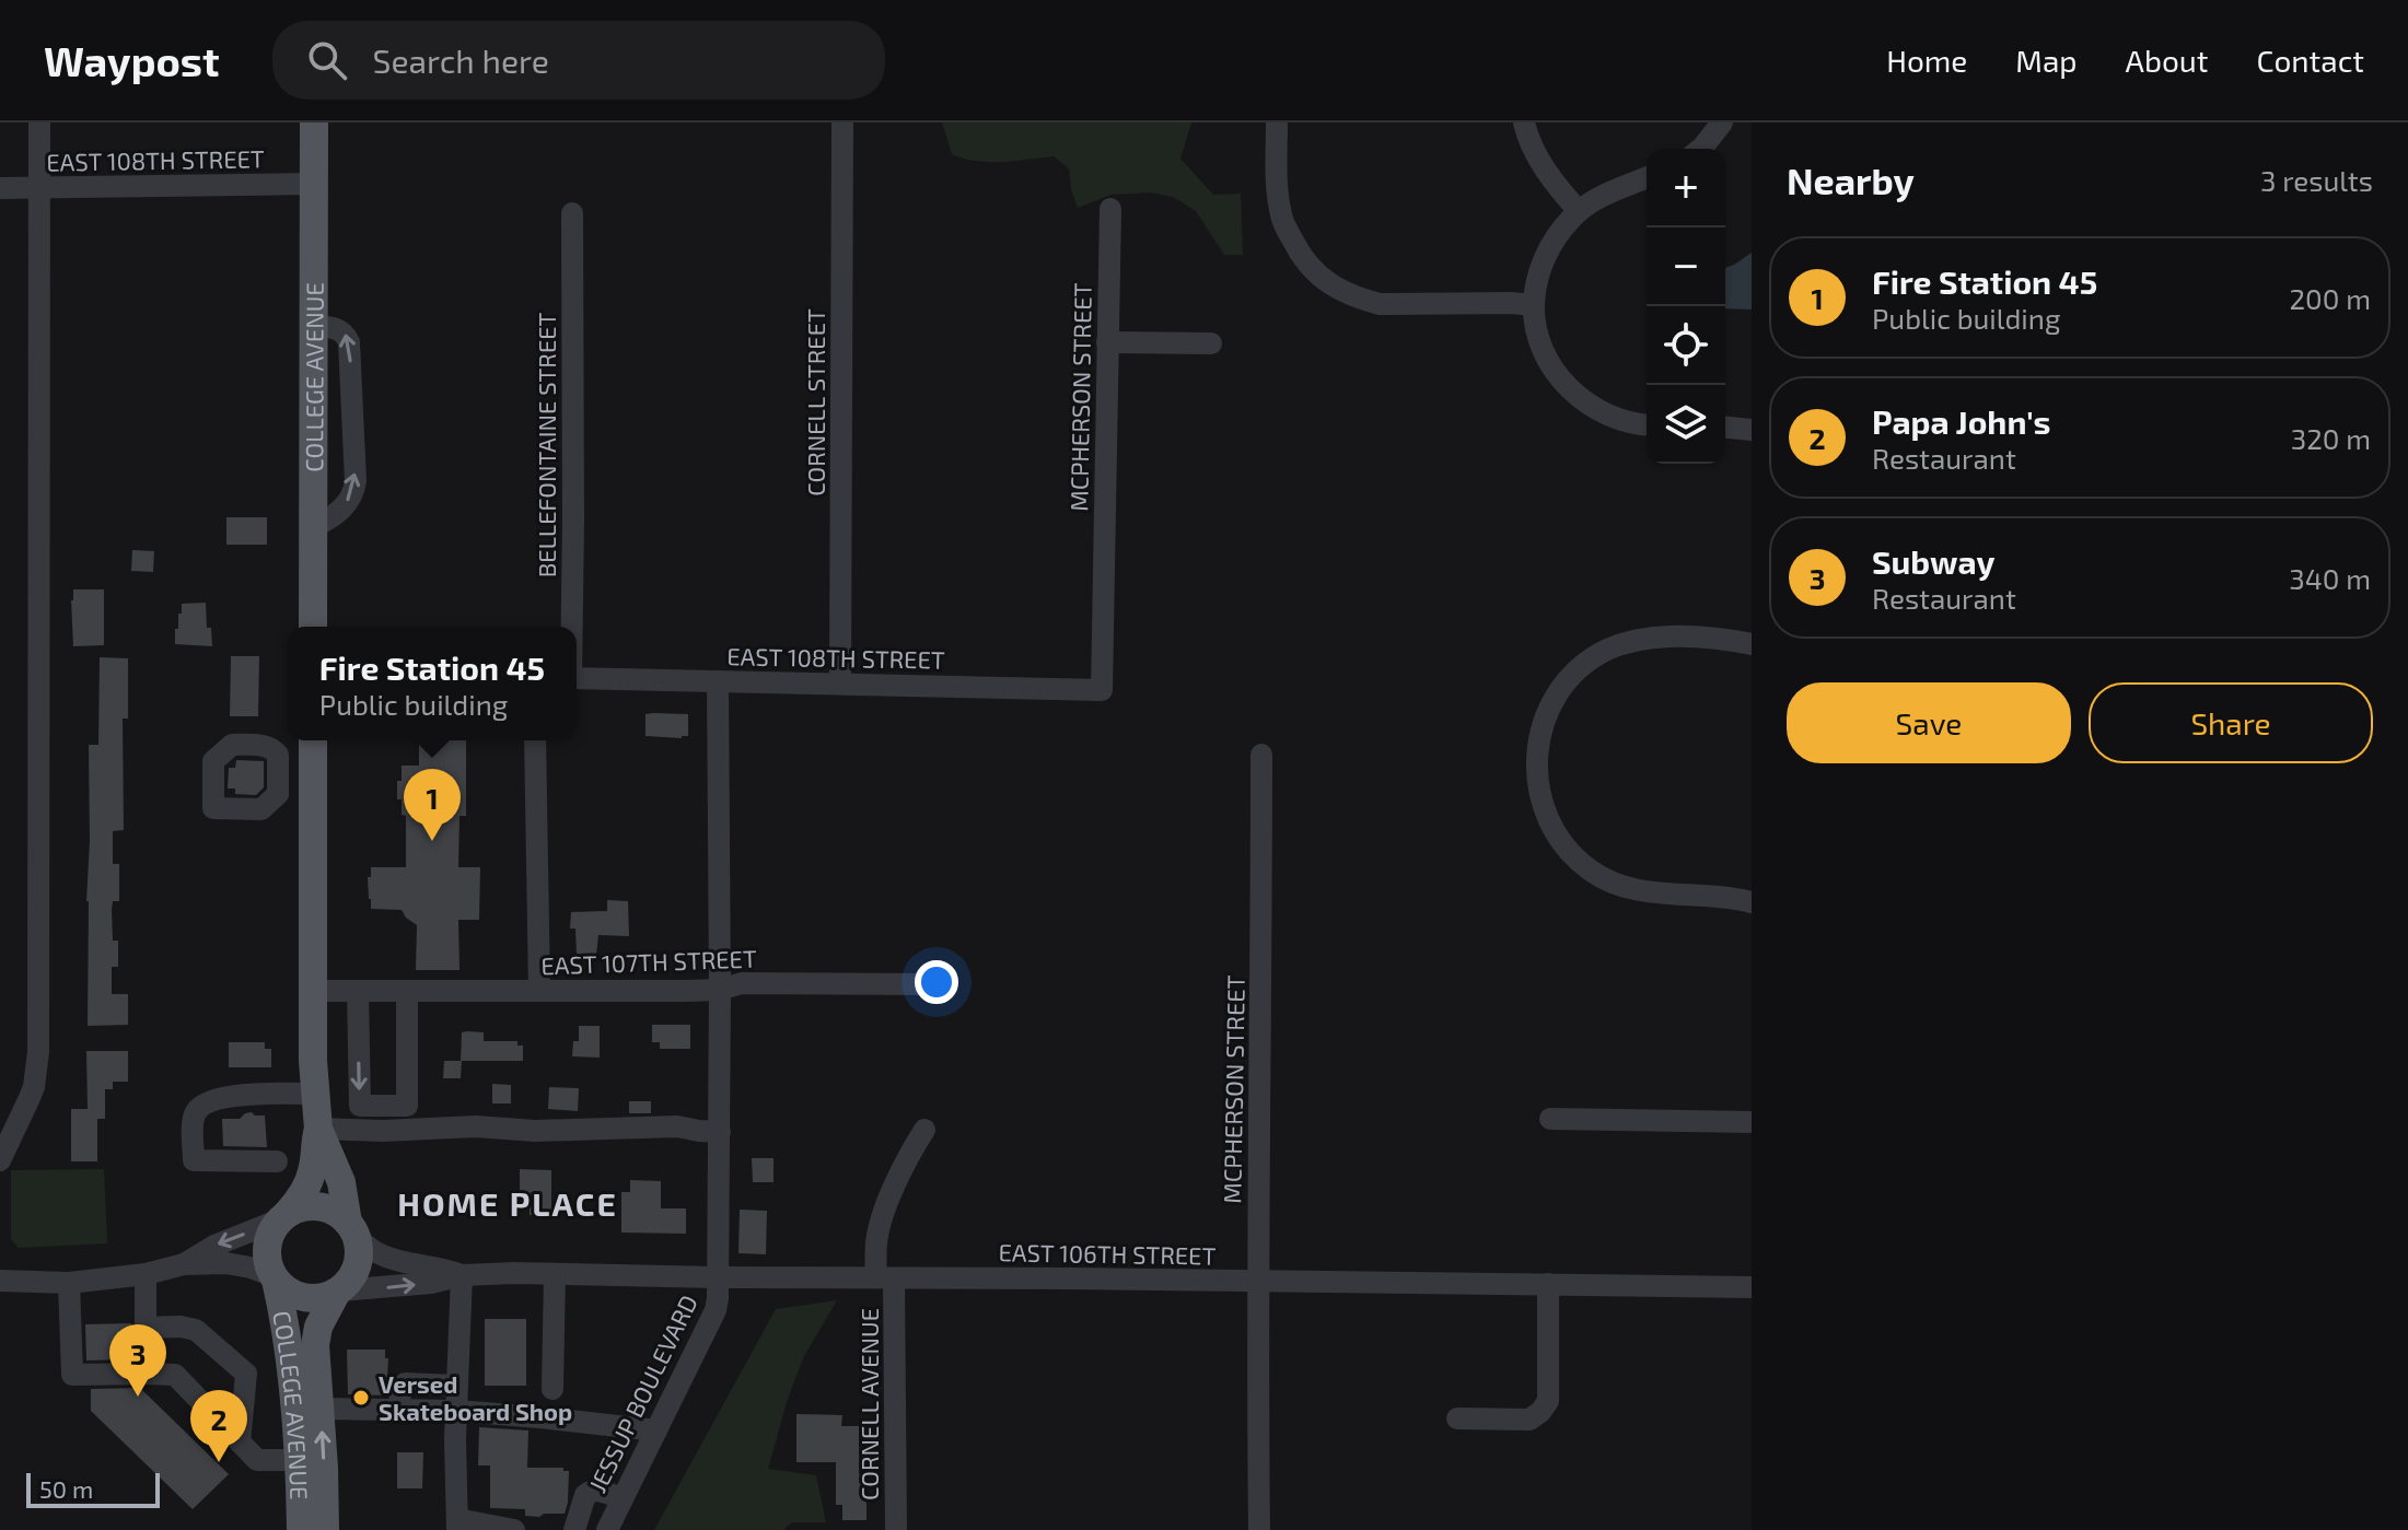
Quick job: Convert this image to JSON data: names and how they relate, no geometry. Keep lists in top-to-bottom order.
{
  "streets": {
    "main road": ["COLLEGE AVENUE"],
    "street": [
      "EAST 108TH STREET",
      "MCPHERSON STREET",
      "CORNELL STREET",
      "BELLEFONTAINE STREET",
      "EAST 107TH STREET",
      "EAST 106TH STREET",
      "JESSUP BOULEVARD",
      "CORNELL AVENUE"
    ]
  },
  "crossings": [
    ["EAST 108TH STREET", "COLLEGE AVENUE"],
    ["EAST 108TH STREET", "MCPHERSON STREET"],
    ["EAST 108TH STREET", "CORNELL STREET"],
    ["COLLEGE AVENUE", "EAST 106TH STREET"],
    ["MCPHERSON STREET", "EAST 106TH STREET"],
    ["EAST 106TH STREET", "JESSUP BOULEVARD"],
    ["EAST 106TH STREET", "CORNELL AVENUE"]
  ],
  "districts": ["HOME PLACE"],
  "places": ["Versed Skateboard Shop"],
  "scale_bar": "50 m",
  "page": {
    "header": "Waypost",
    "search": "Search here",
    "nav": [
      "Home",
      "Map",
      "About",
      "Contact"
    ],
    "heading": ["Nearby", "3 results"],
    "map_buttons": ["+", "−"],
    "list": [
      {
        "mark": "1",
        "name": "Fire Station 45",
        "note": "Public building",
        "value": "200 m"
      },
      {
        "mark": "2",
        "name": "Papa John's",
        "note": "Restaurant",
        "value": "320 m"
      },
      {
        "mark": "3",
        "name": "Subway",
        "note": "Restaurant",
        "value": "340 m"
      }
    ],
    "popup": ["Fire Station 45", "Public building"],
    "buttons": ["Save", "Share"],
    "pins": ["1", "3", "2"],
    "scale": "50 m"
  }
}
